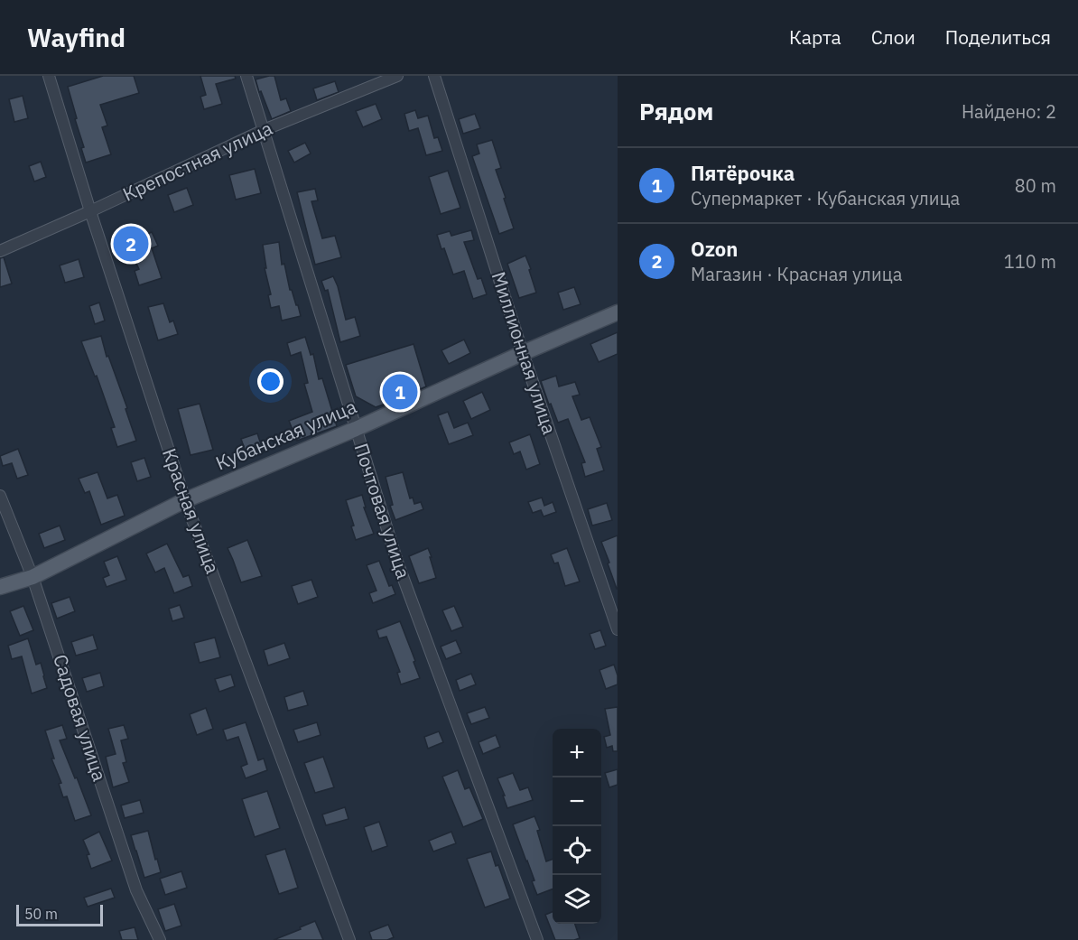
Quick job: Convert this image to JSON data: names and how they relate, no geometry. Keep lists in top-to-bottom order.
{
  "streets": {
    "main road": ["Кубанская улица"],
    "street": [
      "Крепостная улица",
      "Миллионная улица",
      "Красная улица",
      "Почтовая улица",
      "Садовая улица"
    ]
  },
  "crossings": [
    ["Крепостная улица", "Красная улица"],
    ["Крепостная улица", "Почтовая улица"],
    ["Миллионная улица", "Кубанская улица"],
    ["Кубанская улица", "Красная улица"],
    ["Кубанская улица", "Почтовая улица"],
    ["Кубанская улица", "Садовая улица"]
  ],
  "scale_bar": "50 m",
  "page": {
    "header": "Wayfind",
    "nav": ["Карта", "Слои", "Поделиться"],
    "heading": ["Рядом", "Найдено: 2"],
    "list": [
      {
        "mark": "1",
        "name": "Пятёрочка",
        "note": "Супермаркет · Кубанская улица",
        "value": "80 m"
      },
      {
        "mark": "2",
        "name": "Ozon",
        "note": "Магазин · Красная улица",
        "value": "110 m"
      }
    ],
    "pins": ["2", "1"],
    "map_buttons": ["+", "−"],
    "scale": "50 m"
  }
}
